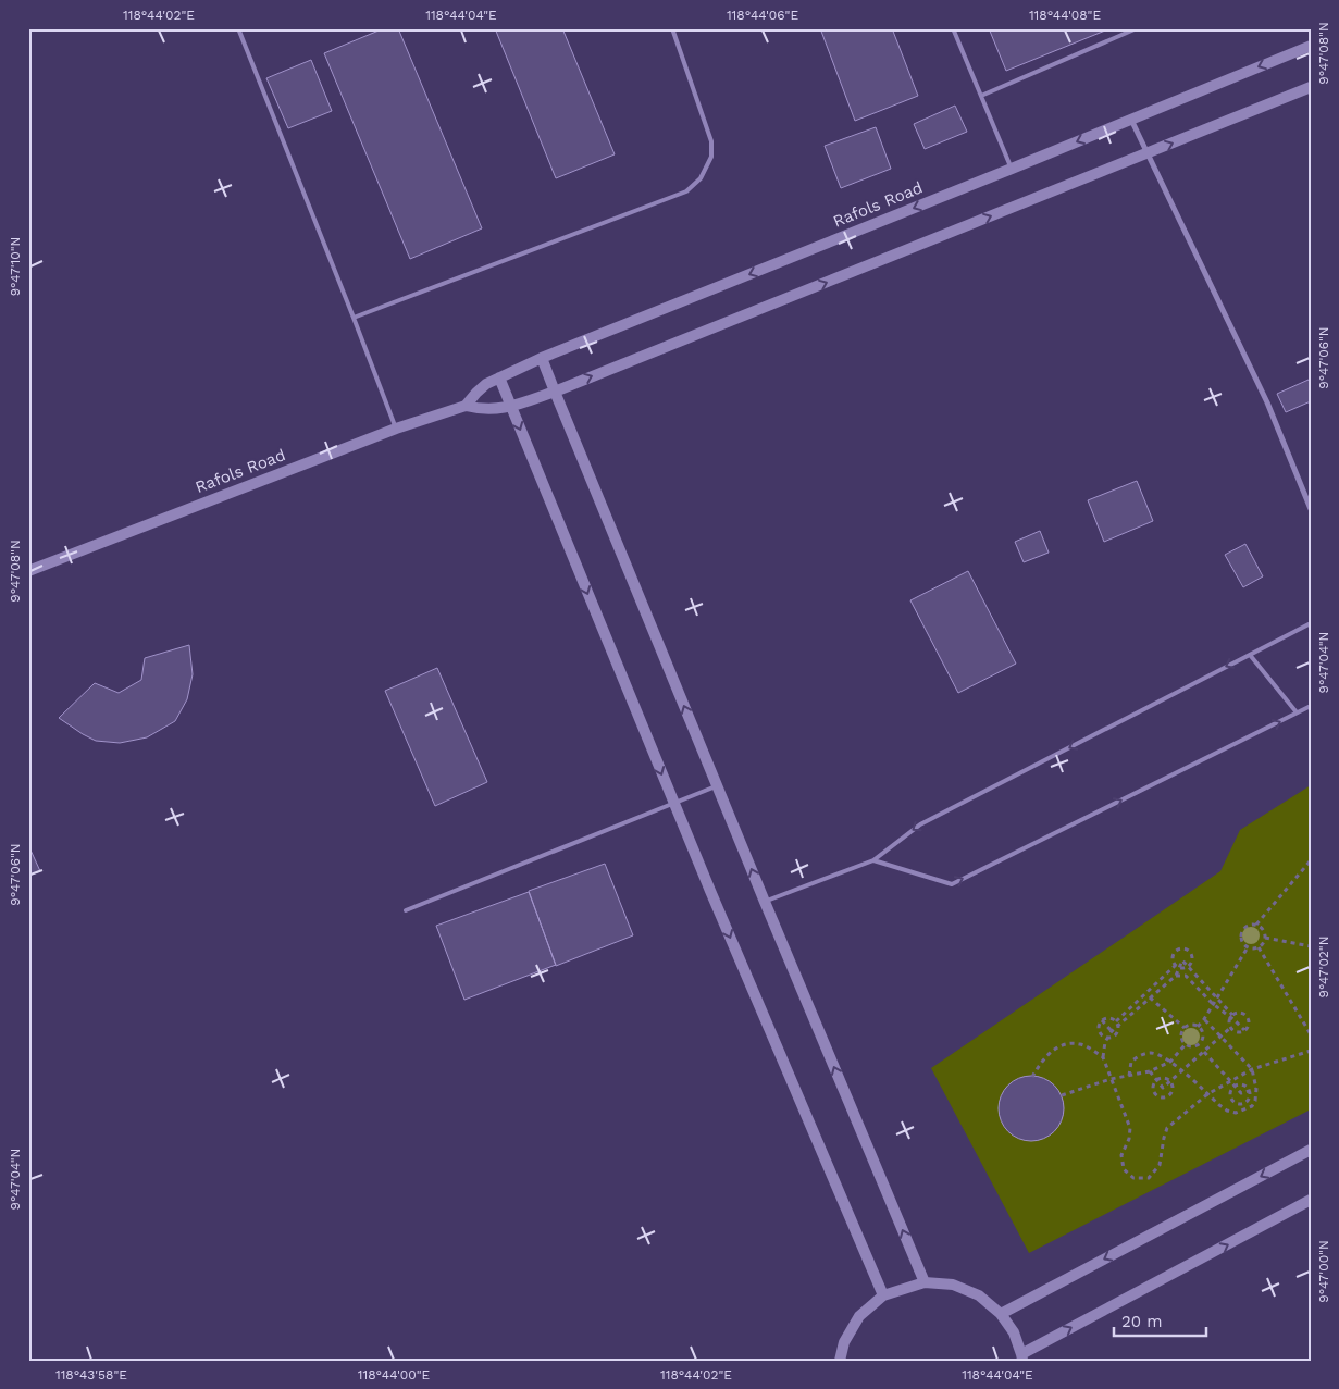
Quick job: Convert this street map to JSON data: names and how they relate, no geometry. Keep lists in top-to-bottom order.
{
  "streets": {
    "street": ["Rafols Road"]
  },
  "scale_bar": "20 m",
  "coordinates": [
    "118°44'02\"E",
    "118°44'04\"E",
    "118°44'06\"E",
    "118°44'08\"E",
    "9°47'08\"N",
    "9°47'10\"N",
    "9°47'06\"N",
    "9°47'04\"N",
    "9°47'02\"N",
    "9°47'00\"N",
    "118°43'58\"E",
    "118°44'00\"E"
  ]
}
